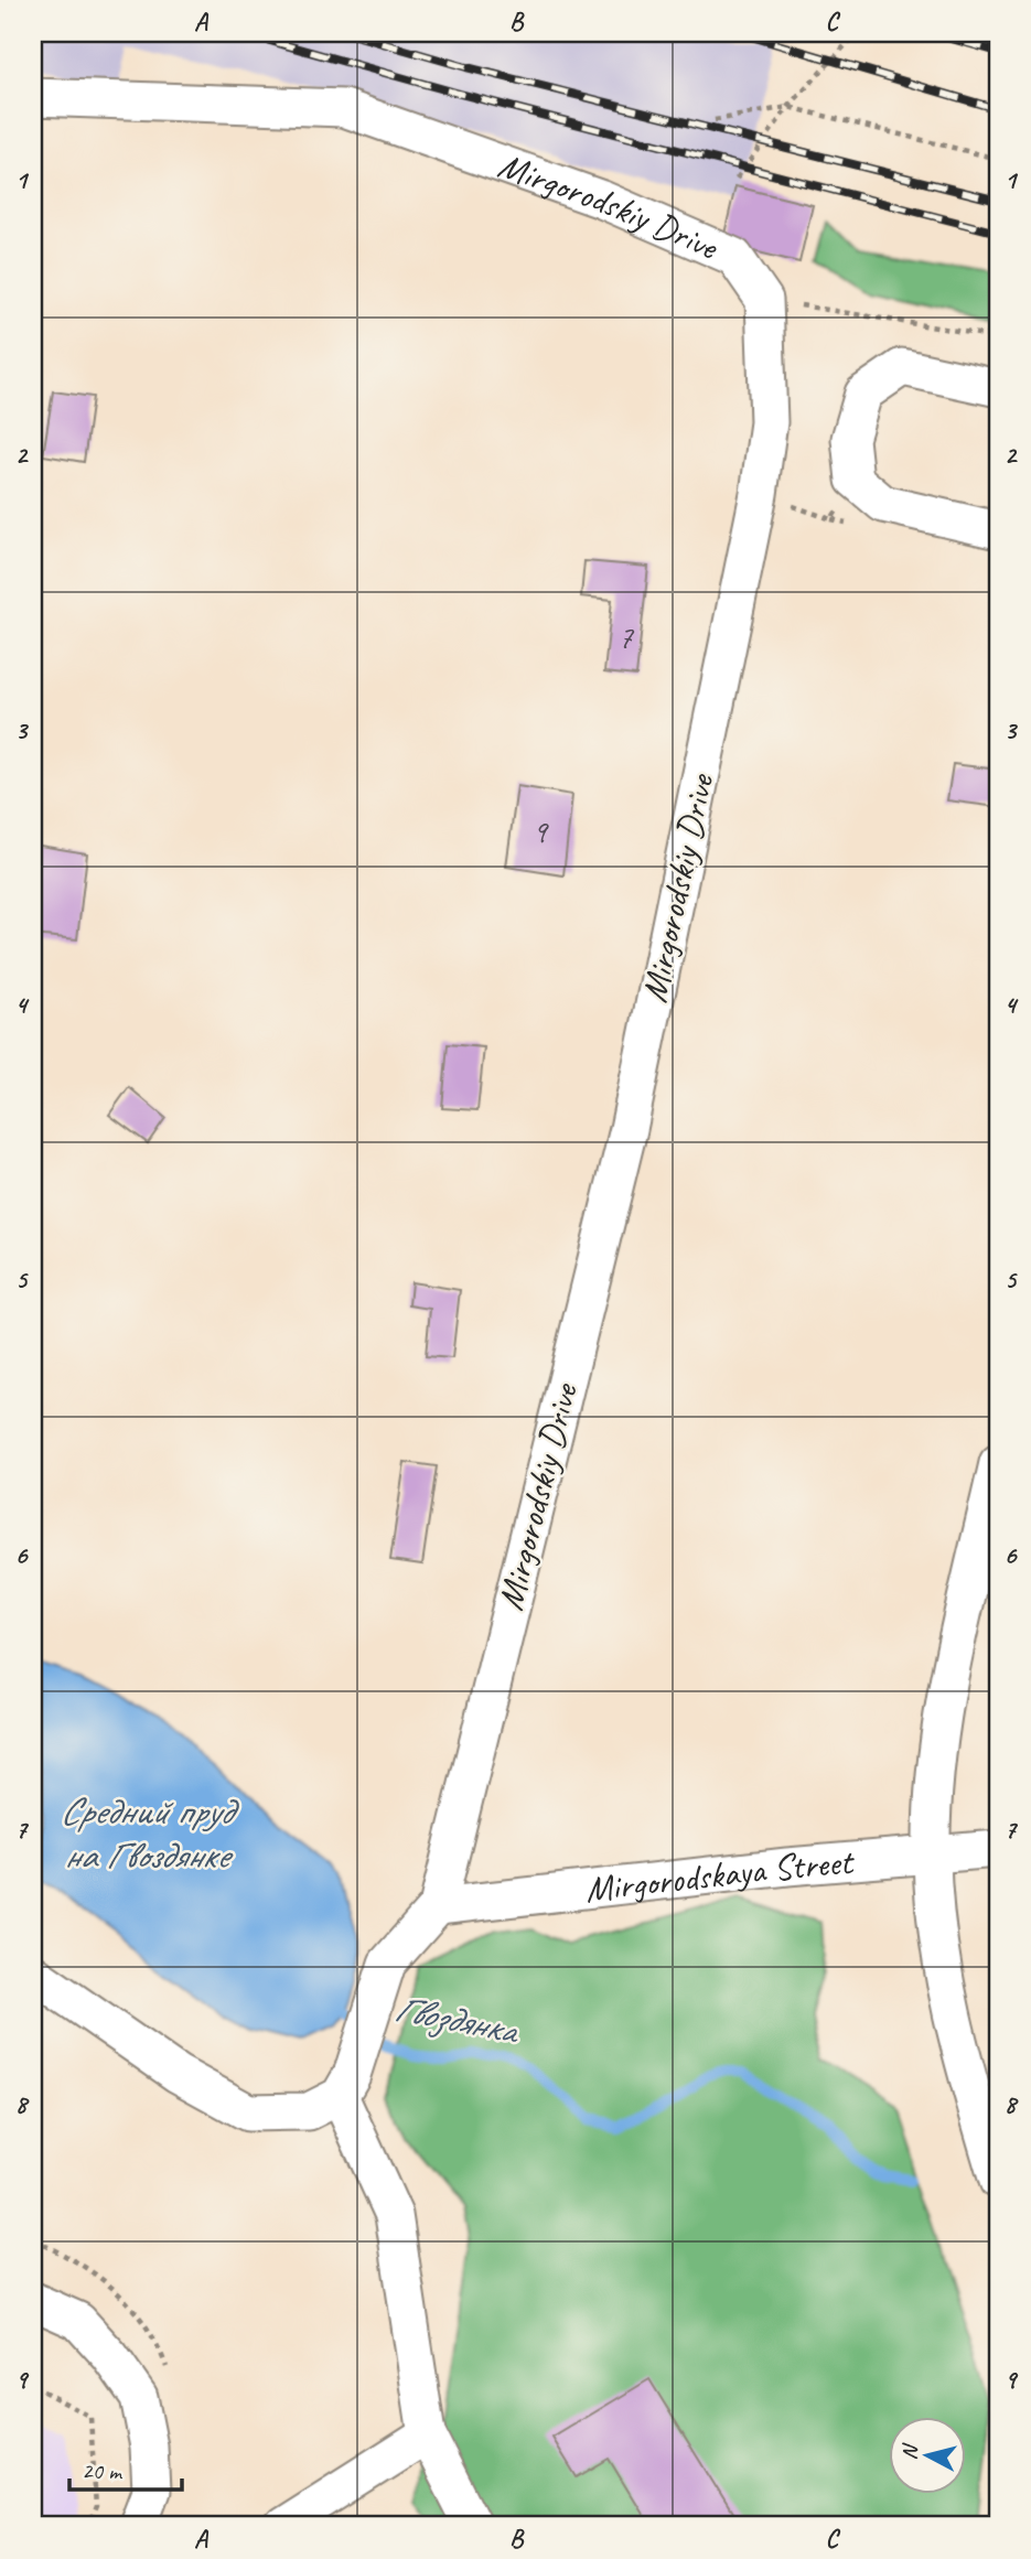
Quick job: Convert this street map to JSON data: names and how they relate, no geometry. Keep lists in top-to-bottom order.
{
  "streets": {
    "street": ["Mirgorodskiy Drive", "Mirgorodskaya Street"]
  },
  "crossings": [
    ["Mirgorodskiy Drive", "Mirgorodskaya Street"]
  ],
  "water": ["Средний пруд на Гвоздянке", "Гвоздянка"],
  "house_numbers": ["7", "9"],
  "scale_bar": "20 m",
  "north": "left",
  "grid": {
    "columns": ["A", "B", "C"],
    "rows": [
      "1",
      "2",
      "3",
      "4",
      "5",
      "6",
      "7",
      "8",
      "9"
    ]
  }
}
